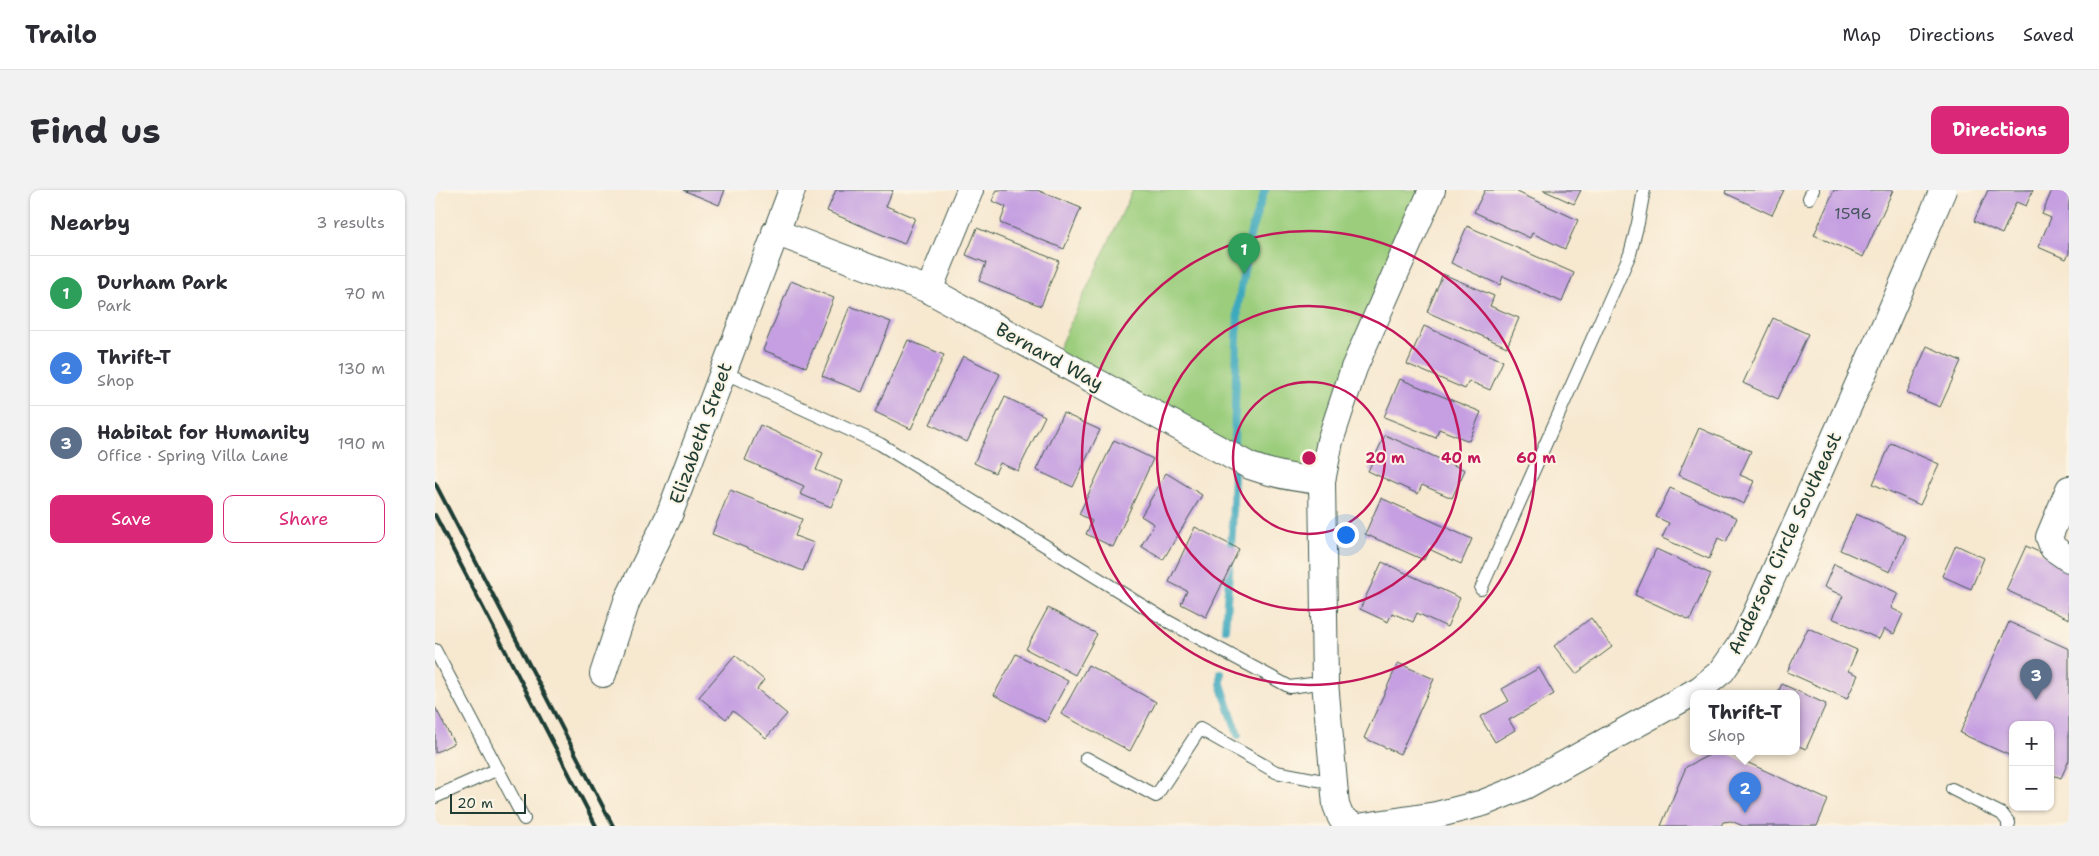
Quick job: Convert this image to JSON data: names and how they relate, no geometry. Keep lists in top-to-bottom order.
{
  "streets": {
    "street": ["Bernard Way", "Elizabeth Street", "Anderson Circle Southeast"]
  },
  "crossings": [
    ["Bernard Way", "Elizabeth Street"]
  ],
  "house_numbers": ["1596"],
  "scale_bar": "20 m",
  "page": {
    "header": "Trailo",
    "nav": ["Map", "Directions", "Saved"],
    "buttons": [
      "Directions",
      ["Save", "Share"]
    ],
    "title": "Find us",
    "heading": ["Nearby", "3 results"],
    "pins": ["1", "3", "2"],
    "list": [
      {
        "mark": "1",
        "name": "Durham Park",
        "note": "Park",
        "value": "70 m"
      },
      {
        "mark": "2",
        "name": "Thrift-T",
        "note": "Shop",
        "value": "130 m"
      },
      {
        "mark": "3",
        "name": "Habitat for Humanity",
        "note": "Office · Spring Villa Lane",
        "value": "190 m"
      }
    ],
    "popup": ["Thrift-T", "Shop"],
    "map_buttons": ["+", "−"],
    "scale": "20 m"
  },
  "rings": ["20 m", "40 m", "60 m"]
}
